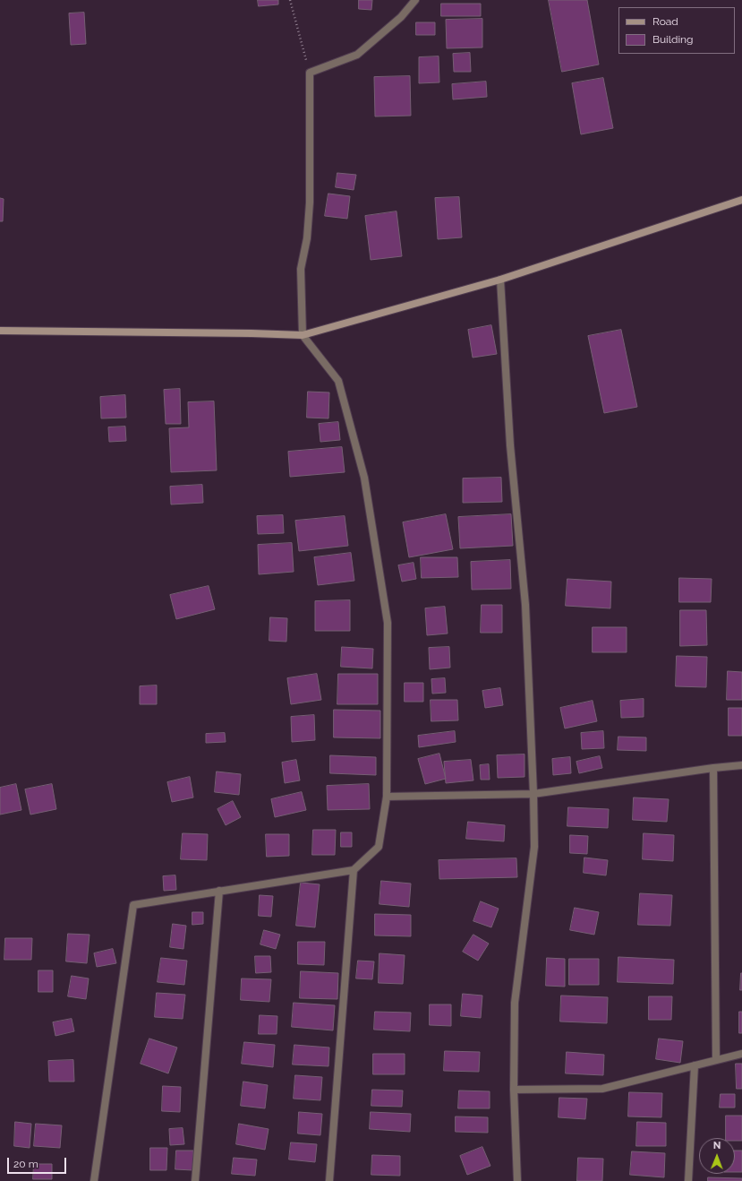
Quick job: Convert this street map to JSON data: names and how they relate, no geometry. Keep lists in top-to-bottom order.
{
  "legend": ["Road", "Building"],
  "scale_bar": "20 m",
  "north": "top"
}
